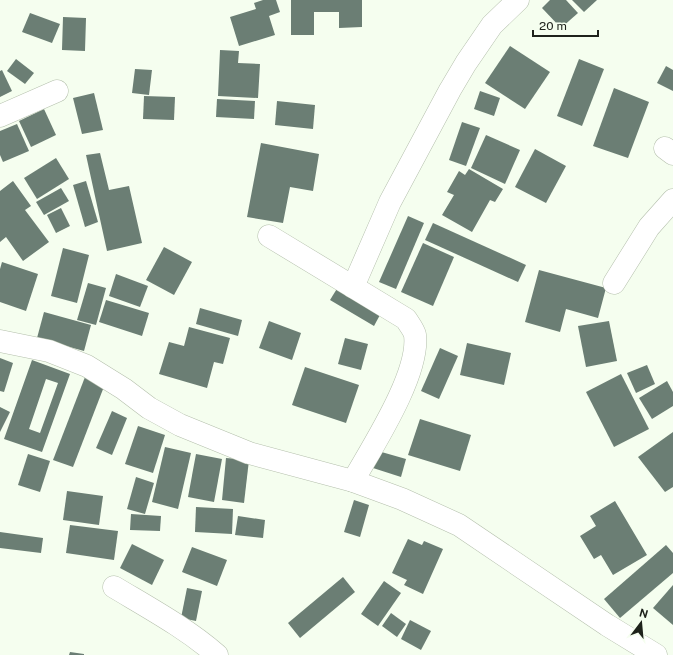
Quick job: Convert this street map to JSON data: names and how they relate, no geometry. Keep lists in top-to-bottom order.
{
  "scale_bar": "20 m",
  "north": "top"
}
